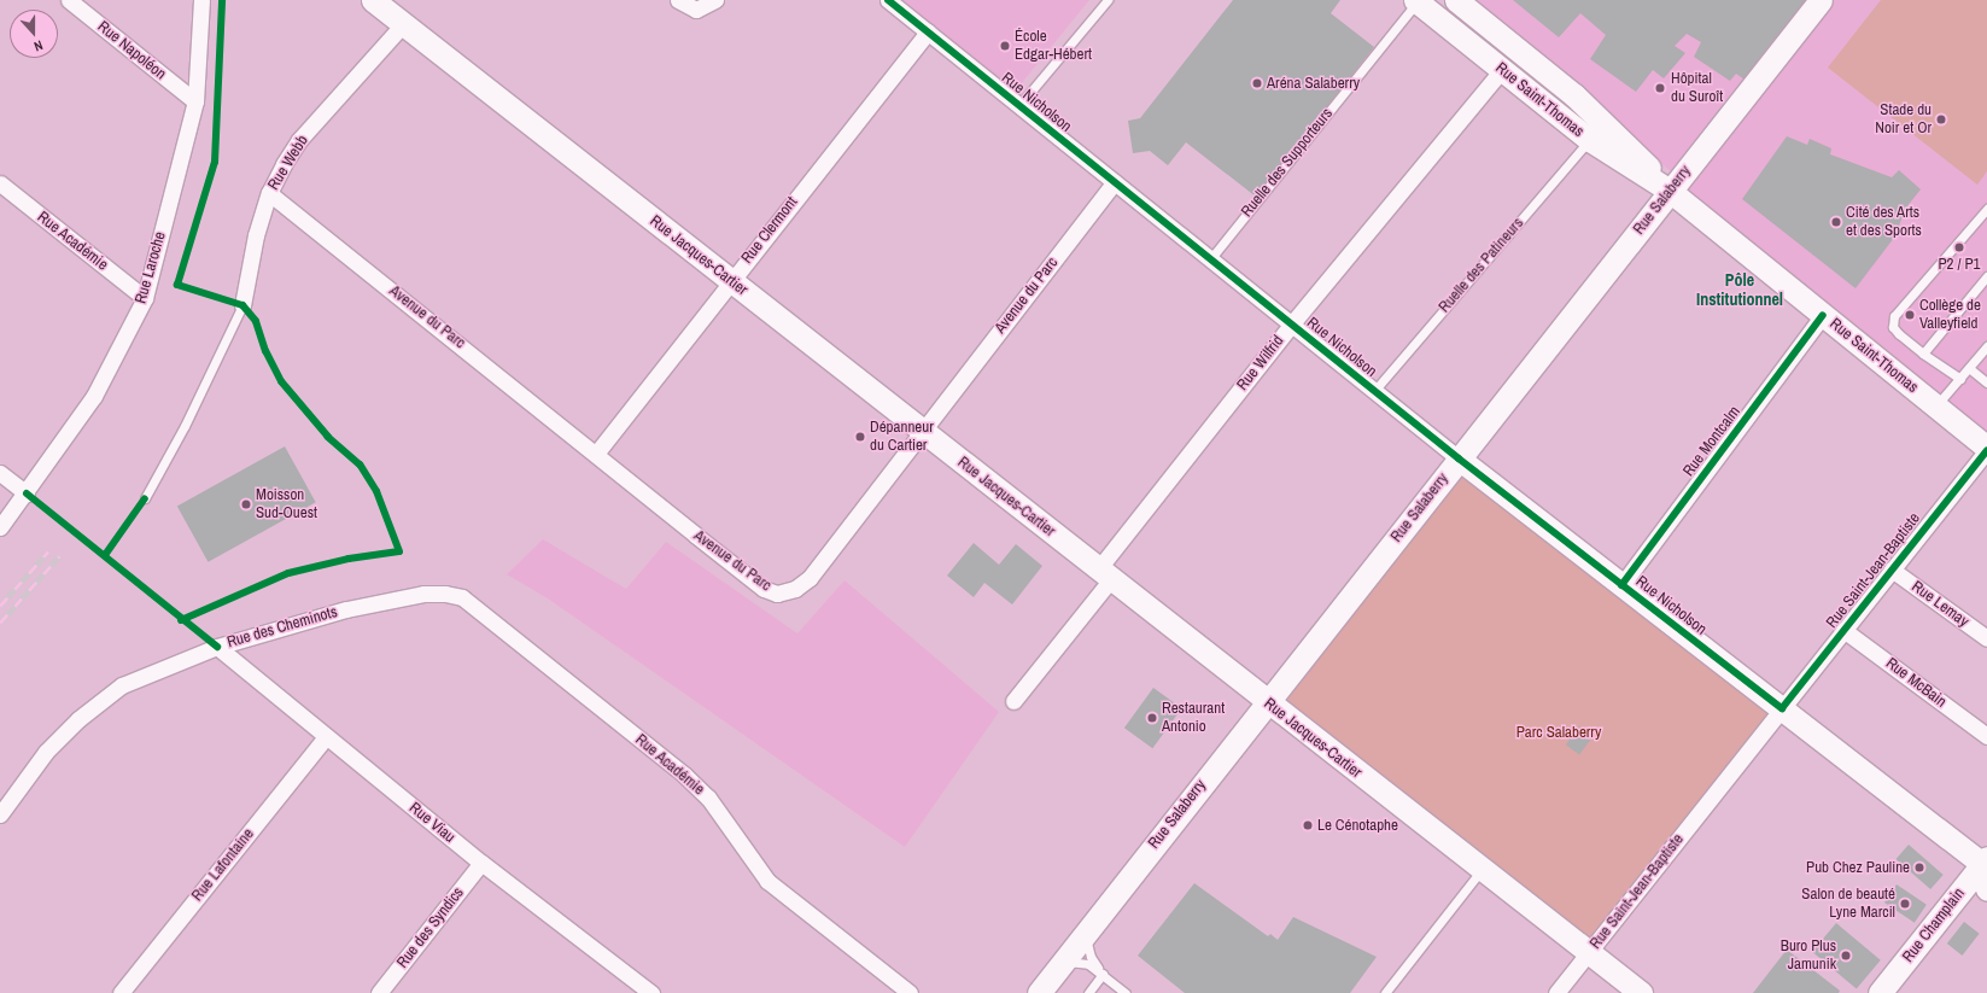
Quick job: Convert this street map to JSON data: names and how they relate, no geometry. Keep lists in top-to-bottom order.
{
  "streets": {
    "street": [
      "Rue Napoléon",
      "Rue Saint-Thomas",
      "Rue Nicholson",
      "Rue Webb",
      "Rue Salaberry",
      "Rue Clermont",
      "Rue Académie",
      "Rue Jacques-Cartier",
      "Rue Laroche",
      "Avenue du Parc",
      "Rue Wilfrid",
      "Rue Montcalm",
      "Rue Saint-Jean-Baptiste",
      "Rue Lemay",
      "Rue des Cheminots",
      "Rue McBain",
      "Rue Viau",
      "Rue Lafontaine",
      "Rue Champlain",
      "Rue des Syndics"
    ],
    "lane": ["Ruelle des Supporteurs", "Ruelle des Patineurs"]
  },
  "crossings": [
    ["Rue Napoléon", "Rue Laroche"],
    ["Rue Saint-Thomas", "Ruelle des Supporteurs"],
    ["Rue Saint-Thomas", "Rue Salaberry"],
    ["Rue Saint-Thomas", "Ruelle des Patineurs"],
    ["Rue Saint-Thomas", "Rue Wilfrid"],
    ["Rue Saint-Thomas", "Rue Montcalm"],
    ["Rue Saint-Thomas", "Rue Saint-Jean-Baptiste"],
    ["Rue Nicholson", "Ruelle des Supporteurs"],
    ["Rue Nicholson", "Rue Salaberry"],
    ["Rue Nicholson", "Rue Clermont"],
    ["Rue Nicholson", "Ruelle des Patineurs"],
    ["Rue Nicholson", "Avenue du Parc"],
    ["Rue Nicholson", "Rue Wilfrid"],
    ["Rue Nicholson", "Rue Montcalm"],
    ["Rue Nicholson", "Rue Saint-Jean-Baptiste"],
    ["Rue Nicholson", "Rue Champlain"],
    ["Rue Webb", "Rue Jacques-Cartier"],
    ["Rue Webb", "Avenue du Parc"],
    ["Rue Salaberry", "Rue Jacques-Cartier"],
    ["Rue Clermont", "Rue Jacques-Cartier"],
    ["Rue Clermont", "Avenue du Parc"],
    ["Rue Académie", "Rue Laroche"],
    ["Rue Académie", "Rue des Cheminots"],
    ["Rue Jacques-Cartier", "Avenue du Parc"],
    ["Rue Jacques-Cartier", "Rue Wilfrid"],
    ["Rue Jacques-Cartier", "Rue Saint-Jean-Baptiste"],
    ["Rue Saint-Jean-Baptiste", "Rue Lemay"],
    ["Rue Saint-Jean-Baptiste", "Rue McBain"],
    ["Rue des Cheminots", "Rue Viau"],
    ["Rue Viau", "Rue Lafontaine"],
    ["Rue Viau", "Rue des Syndics"]
  ],
  "districts": ["Pôle Institutionnel"],
  "parks": ["Parc Salaberry"],
  "places": [
    "École Edgar-Hébert",
    "Aréna Salaberry",
    "Hôpital du Suroît",
    "Stade du Noir et Or",
    "Cité des Arts et des Sports",
    "P2 / P1",
    "Collège de Valleyfield",
    "Dépanneur du Cartier",
    "Moisson Sud-Ouest",
    "Restaurant Antonio",
    "Le Cénotaphe",
    "Pub Chez Pauline",
    "Salon de beauté Lyne Marcil",
    "Buro Plus Jamunik"
  ],
  "north": "bottom"
}
